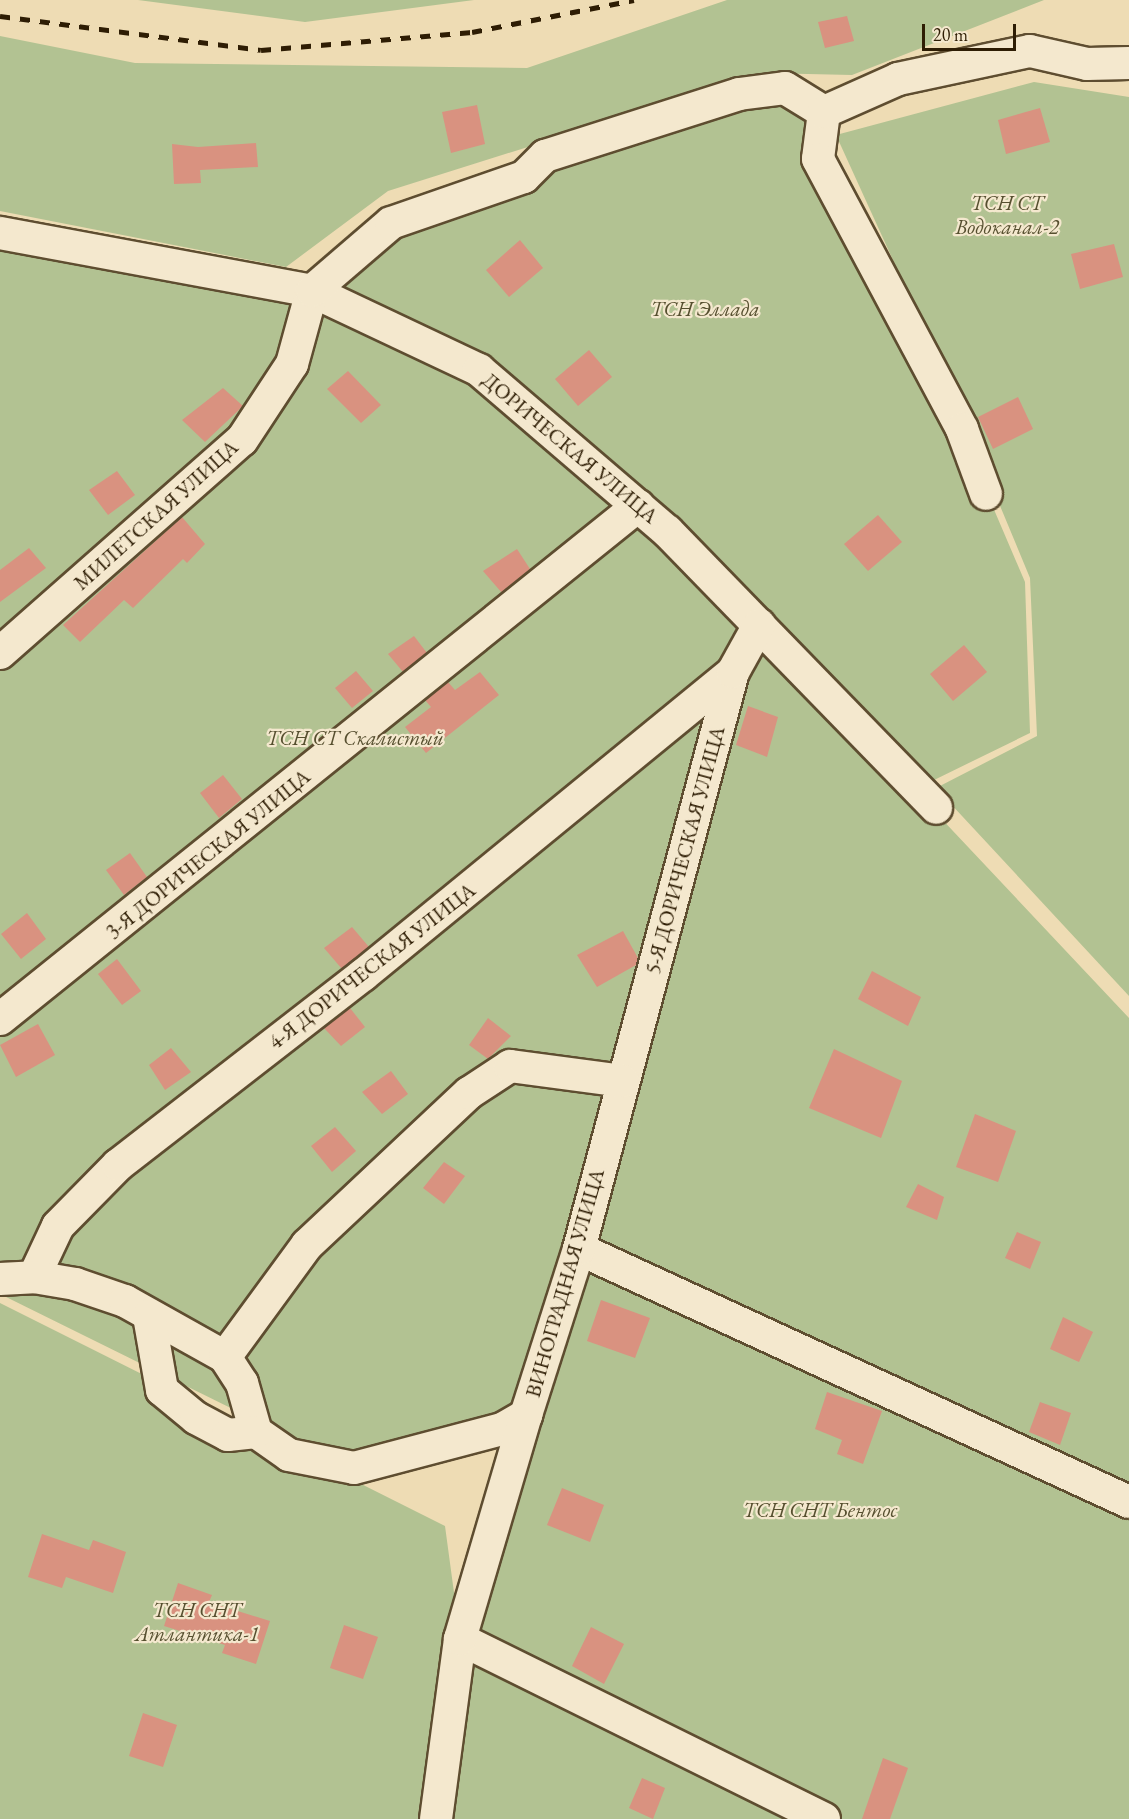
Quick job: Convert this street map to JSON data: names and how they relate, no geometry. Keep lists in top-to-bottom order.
{
  "streets": {
    "lane": [
      "ДОРИЧЕСКАЯ УЛИЦА",
      "МИЛЕТСКАЯ УЛИЦА",
      "5-Я ДОРИЧЕСКАЯ УЛИЦА",
      "3-Я ДОРИЧЕСКАЯ УЛИЦА",
      "4-Я ДОРИЧЕСКАЯ УЛИЦА",
      "ВИНОГРАДНАЯ УЛИЦА"
    ]
  },
  "crossings": [
    ["ДОРИЧЕСКАЯ УЛИЦА", "МИЛЕТСКАЯ УЛИЦА"],
    ["ДОРИЧЕСКАЯ УЛИЦА", "5-Я ДОРИЧЕСКАЯ УЛИЦА"],
    ["ДОРИЧЕСКАЯ УЛИЦА", "3-Я ДОРИЧЕСКАЯ УЛИЦА"],
    ["5-Я ДОРИЧЕСКАЯ УЛИЦА", "4-Я ДОРИЧЕСКАЯ УЛИЦА"],
    ["5-Я ДОРИЧЕСКАЯ УЛИЦА", "ВИНОГРАДНАЯ УЛИЦА"]
  ],
  "parks": [
    "ТСН СТ Водоканал-2",
    "ТСН Эллада",
    "ТСН СТ Скалистый",
    "ТСН СНТ Бентос",
    "ТСН СНТ Атлантика-1"
  ],
  "scale_bar": "20 m"
}
